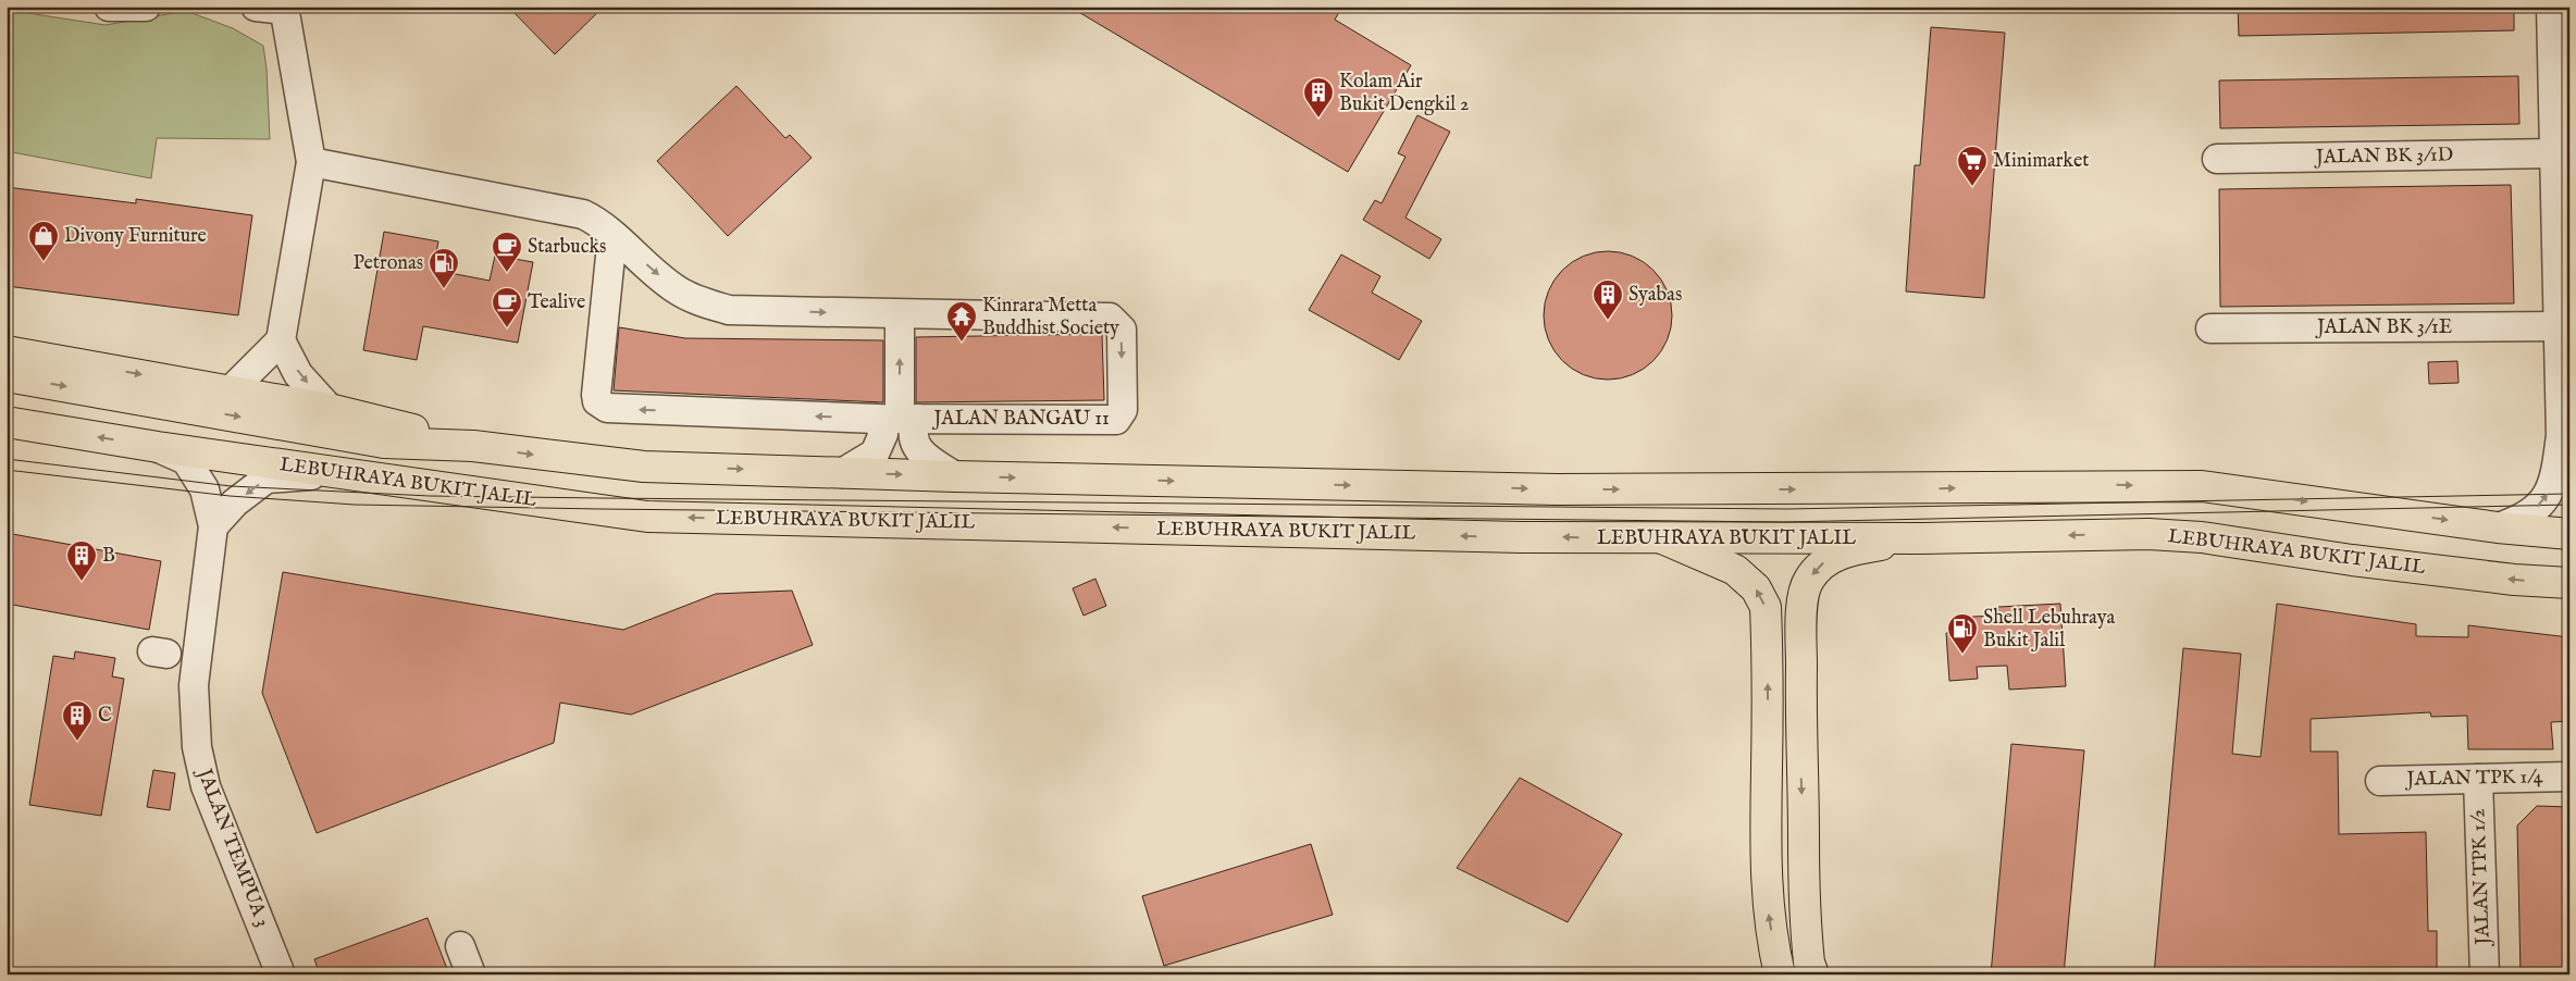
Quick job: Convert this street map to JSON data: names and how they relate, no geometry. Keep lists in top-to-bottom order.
{
  "streets": {
    "main road": ["LEBUHRAYA BUKIT JALIL"],
    "street": [
      "JALAN BK 3/1D",
      "JALAN BK 3/1E",
      "JALAN BANGAU 11",
      "JALAN TPK 1/4",
      "JALAN TEMPUA 3",
      "JALAN TPK 1/2"
    ]
  },
  "crossings": [
    ["LEBUHRAYA BUKIT JALIL", "JALAN TEMPUA 3"],
    ["JALAN TPK 1/4", "JALAN TPK 1/2"]
  ],
  "places": {
    "building": [
      "Kolam Air Bukit Dengkil 2",
      "Syabas",
      "B",
      "C"
    ],
    "supermarket": ["Minimarket"],
    "shop": ["Divony Furniture"],
    "cafe": ["Starbucks", "Tealive"],
    "fuel station": ["Petronas", "Shell Lebuhraya Bukit Jalil"],
    "temple": ["Kinrara Metta Buddhist Society"]
  }
}
